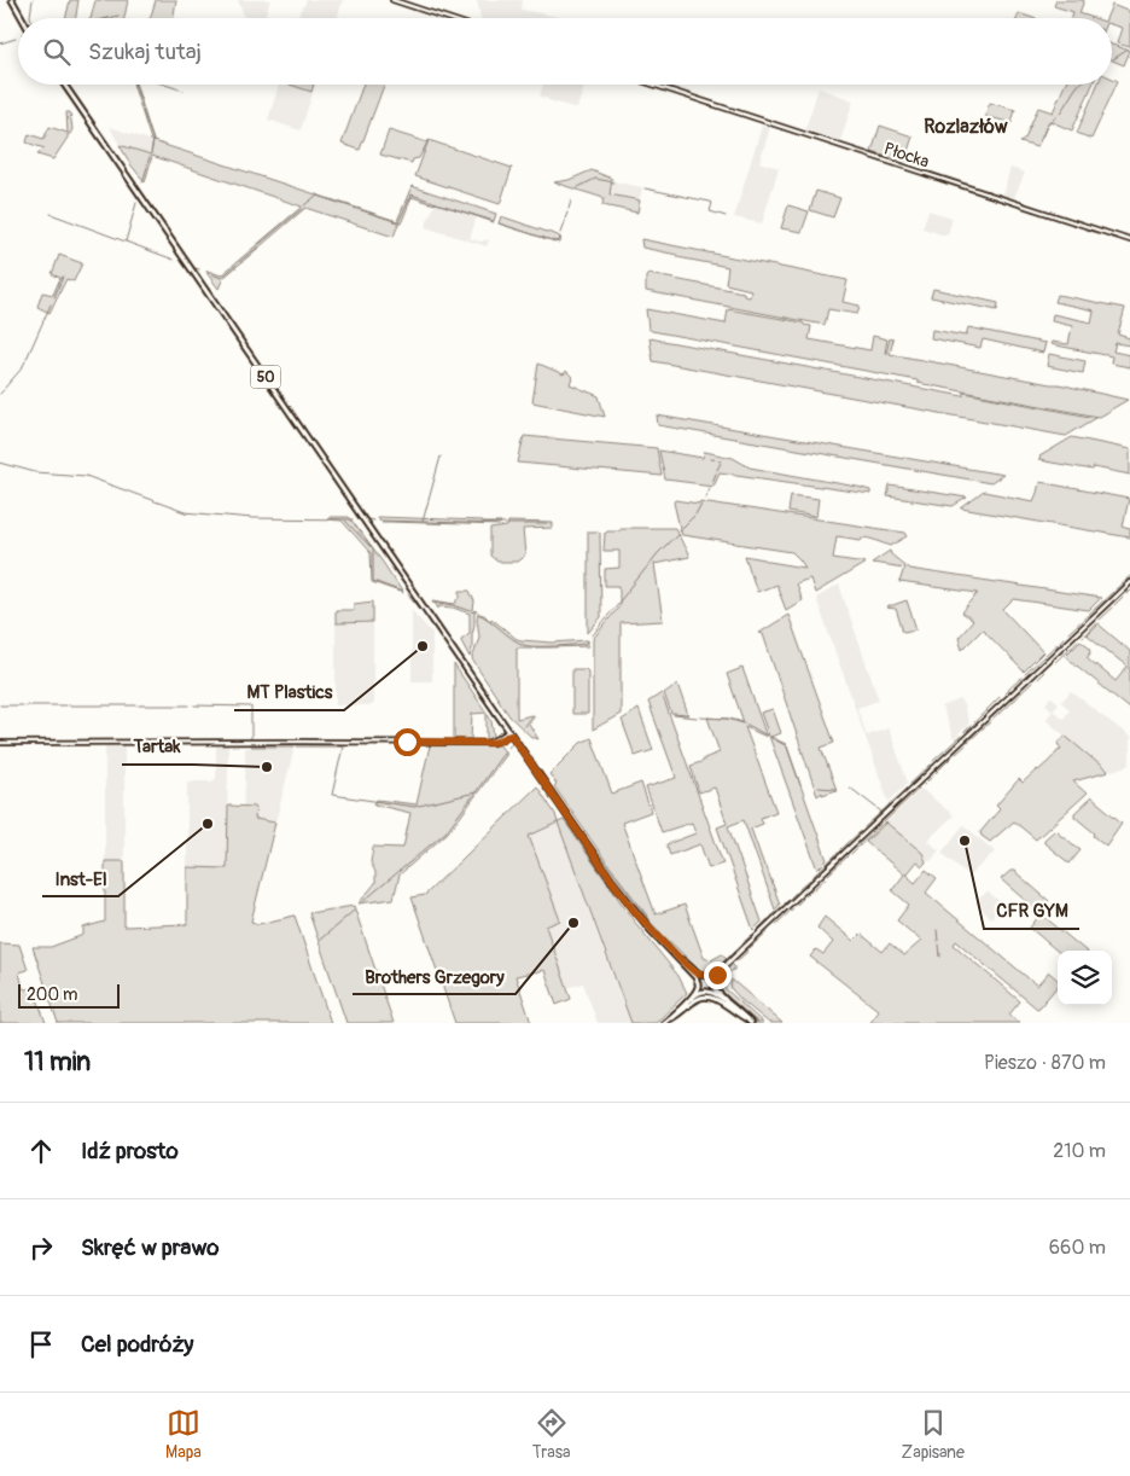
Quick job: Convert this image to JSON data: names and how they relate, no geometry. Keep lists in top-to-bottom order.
{
  "streets": {
    "main road": ["50"],
    "street": ["Płocka"]
  },
  "districts": ["Rozlazłów"],
  "places": [
    "MT Plastics",
    "Tartak",
    "Inst-El",
    "CFR GYM",
    "Brothers Grzegory"
  ],
  "scale_bar": "200 m",
  "page": {
    "search": "Szukaj tutaj",
    "scale": "200 m",
    "heading": ["11 min", "Pieszo · 870 m"],
    "list": [
      ["Idź prosto", "210 m"],
      ["Skręć w prawo", "660 m"],
      "Cel podróży"
    ],
    "nav": ["Mapa", "Trasa", "Zapisane"]
  }
}
